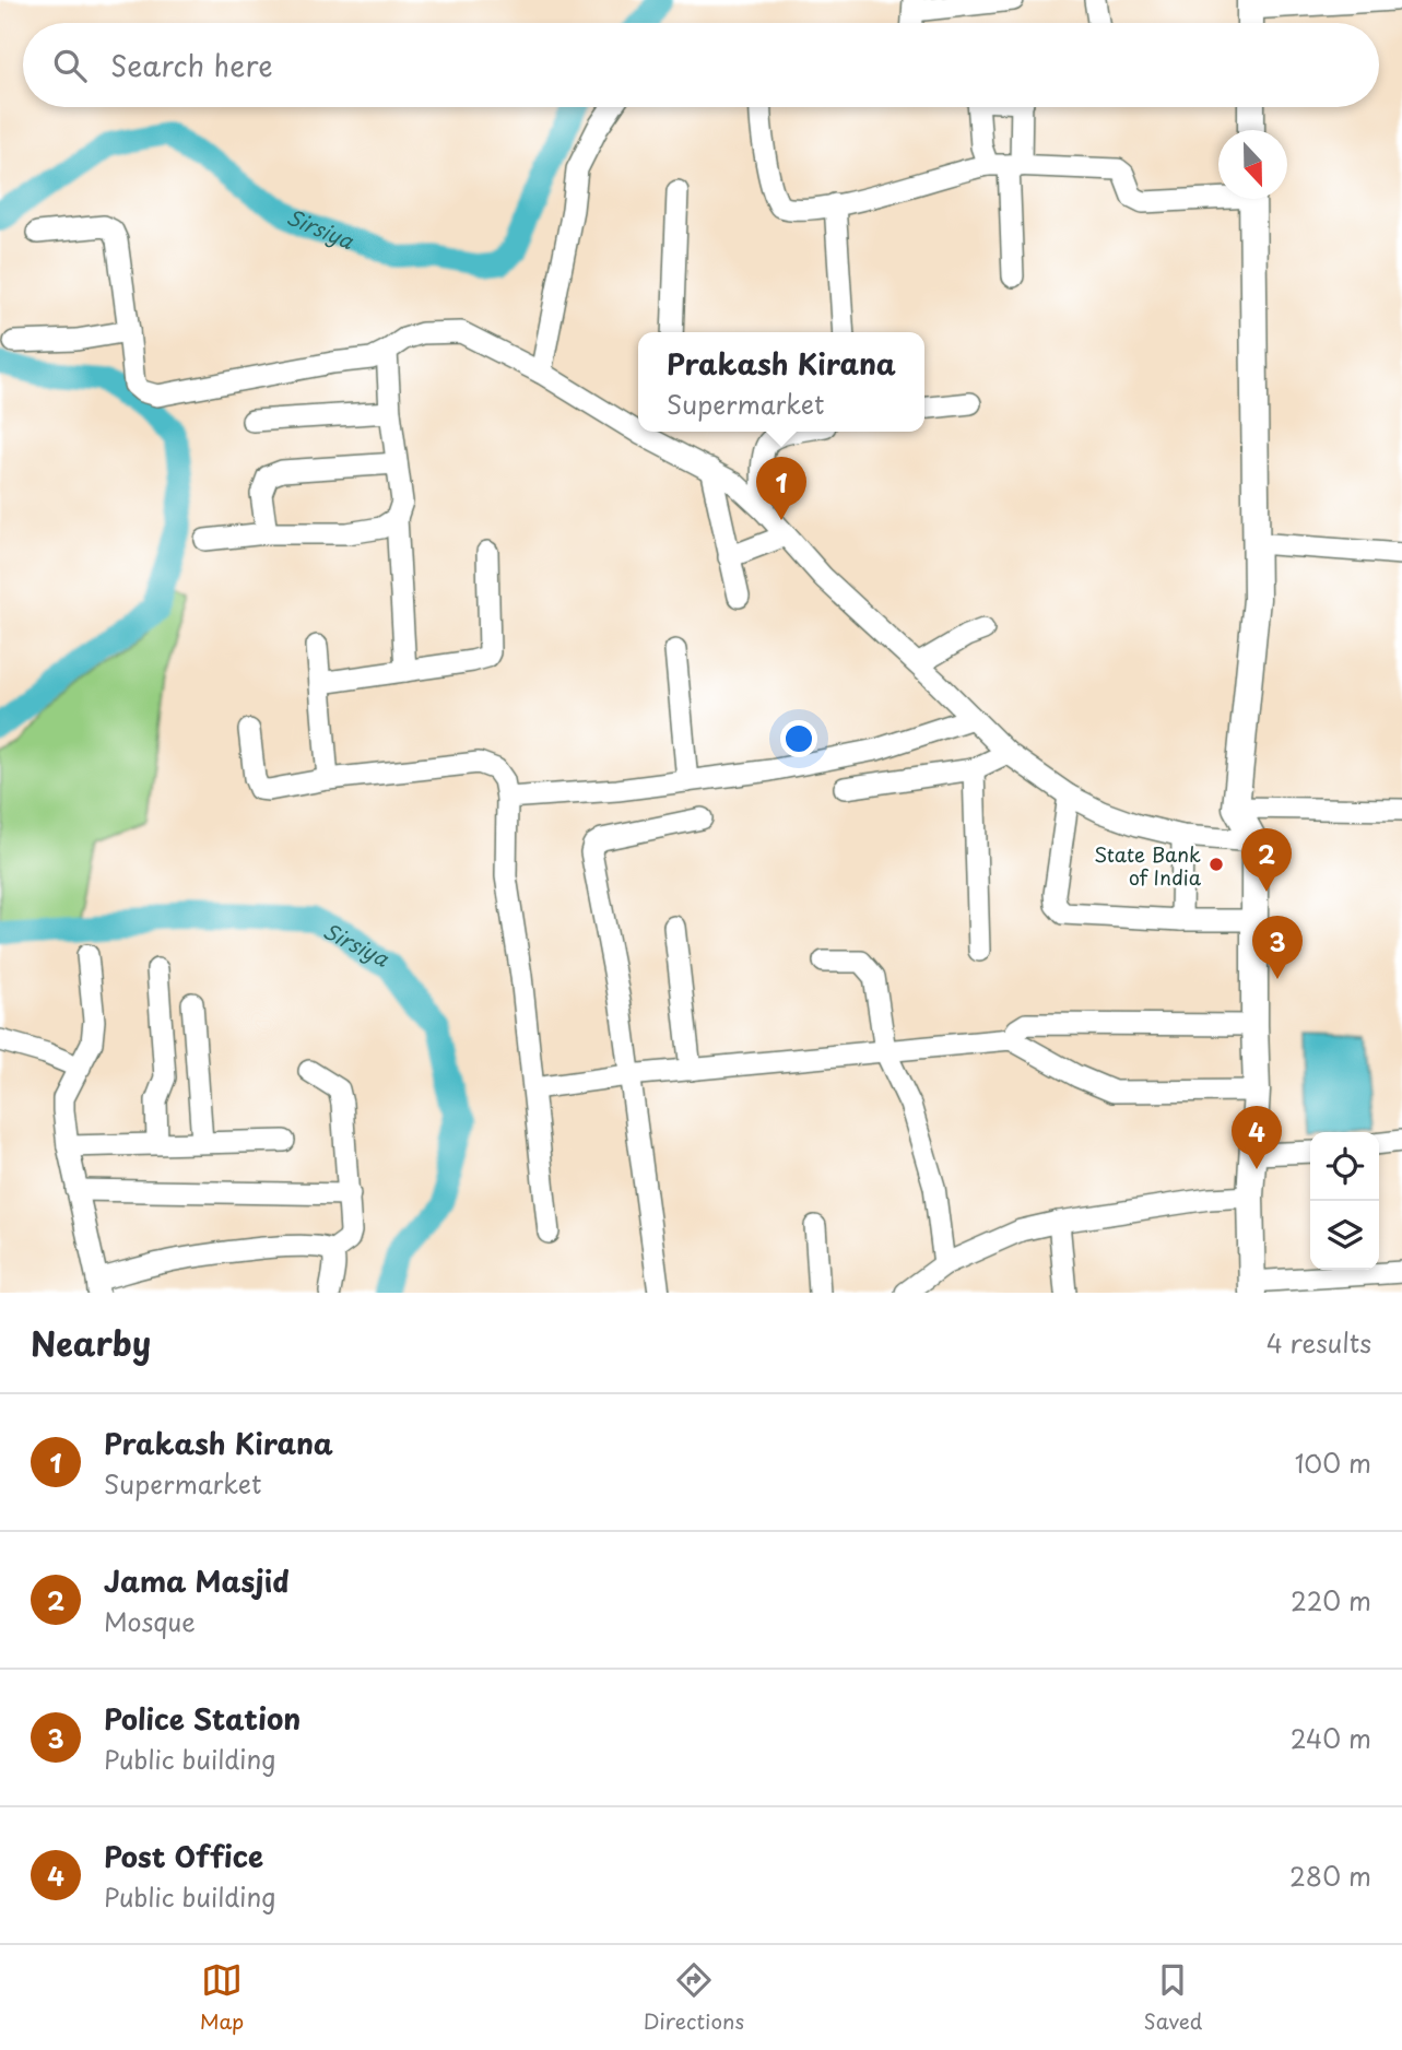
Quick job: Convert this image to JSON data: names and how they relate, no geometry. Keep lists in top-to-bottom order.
{
  "water": ["Sirsiya"],
  "places": ["State Bank of India"],
  "north": "bottom",
  "page": {
    "search": "Search here",
    "popup": ["Prakash Kirana", "Supermarket"],
    "pins": [
      "1",
      "2",
      "3",
      "4"
    ],
    "heading": ["Nearby", "4 results"],
    "list": [
      {
        "mark": "1",
        "name": "Prakash Kirana",
        "note": "Supermarket",
        "value": "100 m"
      },
      {
        "mark": "2",
        "name": "Jama Masjid",
        "note": "Mosque",
        "value": "220 m"
      },
      {
        "mark": "3",
        "name": "Police Station",
        "note": "Public building",
        "value": "240 m"
      },
      {
        "mark": "4",
        "name": "Post Office",
        "note": "Public building",
        "value": "280 m"
      }
    ],
    "nav": ["Map", "Directions", "Saved"]
  }
}
